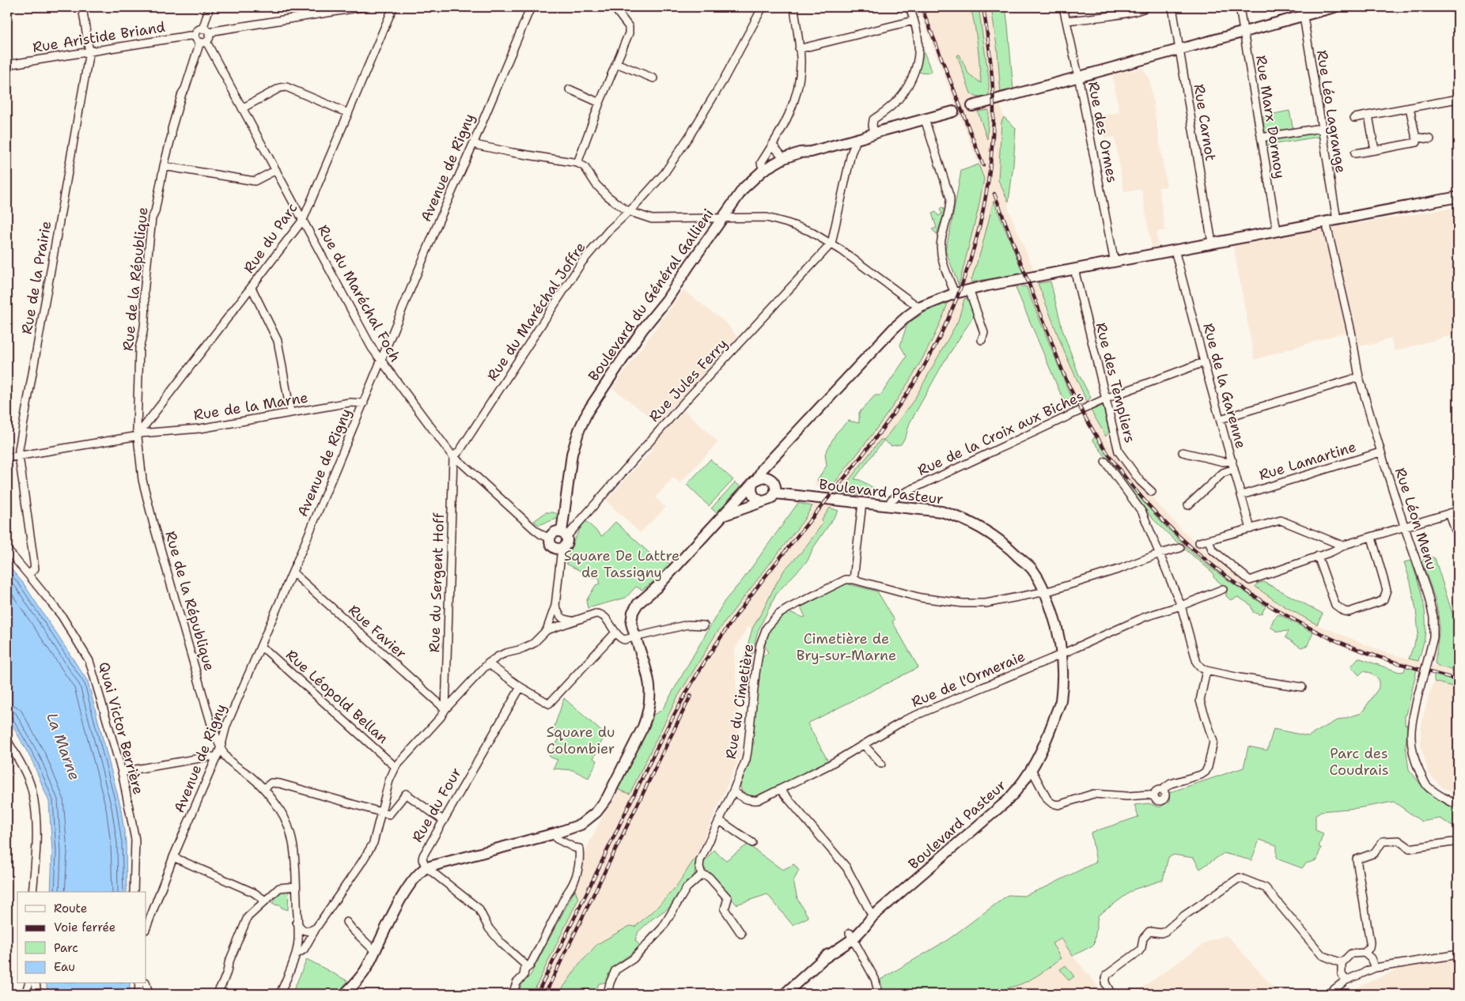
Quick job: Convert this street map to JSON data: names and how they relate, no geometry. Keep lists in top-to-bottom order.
{
  "streets": {
    "main road": ["Boulevard du Général Gallieni", "Boulevard Pasteur"],
    "street": [
      "Rue Aristide Briand",
      "Rue Léo Lagrange",
      "Rue Marx Dormoy",
      "Rue Carnot",
      "Rue des Ormes",
      "Avenue de Rigny",
      "Rue du Parc",
      "Rue de la Prairie",
      "Rue de la République",
      "Rue du Maréchal Foch",
      "Rue du Maréchal Joffre",
      "Rue Jules Ferry",
      "Rue des Templiers",
      "Rue de la Garenne",
      "Rue de la Marne",
      "Rue de la Croix aux Biches",
      "Rue Lamartine",
      "Rue Léon Menu",
      "Rue du Sergent Hoff",
      "Rue Favier",
      "Rue de l'Ormeraie",
      "Rue Léopold Bellan",
      "Rue du Cimetière",
      "Quai Victor Berrière",
      "Rue du Four"
    ]
  },
  "crossings": [
    ["Rue Aristide Briand", "Rue de la Prairie"],
    ["Rue Aristide Briand", "Rue de la République"],
    ["Rue Aristide Briand", "Rue du Maréchal Foch"],
    ["Rue Léo Lagrange", "Rue Léon Menu"],
    ["Avenue de Rigny", "Rue de la République"],
    ["Avenue de Rigny", "Rue du Maréchal Foch"],
    ["Avenue de Rigny", "Rue de la Marne"],
    ["Avenue de Rigny", "Rue Favier"],
    ["Avenue de Rigny", "Rue Léopold Bellan"],
    ["Rue du Parc", "Rue de la République"],
    ["Rue du Parc", "Rue du Maréchal Foch"],
    ["Rue du Parc", "Rue de la Marne"],
    ["Rue de la Prairie", "Rue de la Marne"],
    ["Rue de la Prairie", "Quai Victor Berrière"],
    ["Rue de la République", "Rue du Maréchal Foch"],
    ["Rue de la République", "Rue de la Marne"],
    ["Rue du Maréchal Foch", "Boulevard du Général Gallieni"],
    ["Rue du Maréchal Foch", "Rue du Maréchal Joffre"],
    ["Rue du Maréchal Foch", "Rue Jules Ferry"],
    ["Rue du Maréchal Foch", "Rue du Sergent Hoff"],
    ["Boulevard du Général Gallieni", "Rue Jules Ferry"],
    ["Rue du Maréchal Joffre", "Rue du Sergent Hoff"],
    ["Rue des Templiers", "Rue de la Croix aux Biches"],
    ["Rue de la Garenne", "Rue de la Croix aux Biches"],
    ["Rue de la Garenne", "Rue Lamartine"],
    ["Rue de la Croix aux Biches", "Boulevard Pasteur"],
    ["Rue Lamartine", "Rue Léon Menu"],
    ["Boulevard Pasteur", "Rue de l'Ormeraie"],
    ["Rue du Sergent Hoff", "Rue Favier"],
    ["Rue de l'Ormeraie", "Rue du Cimetière"]
  ],
  "water": ["La Marne"],
  "parks": [
    "Square De Lattre de Tassigny",
    "Cimetière de Bry-sur-Marne",
    "Square du Colombier",
    "Parc des Coudrais"
  ],
  "legend": [
    "Route",
    "Voie ferrée",
    "Parc",
    "Eau"
  ]
}
